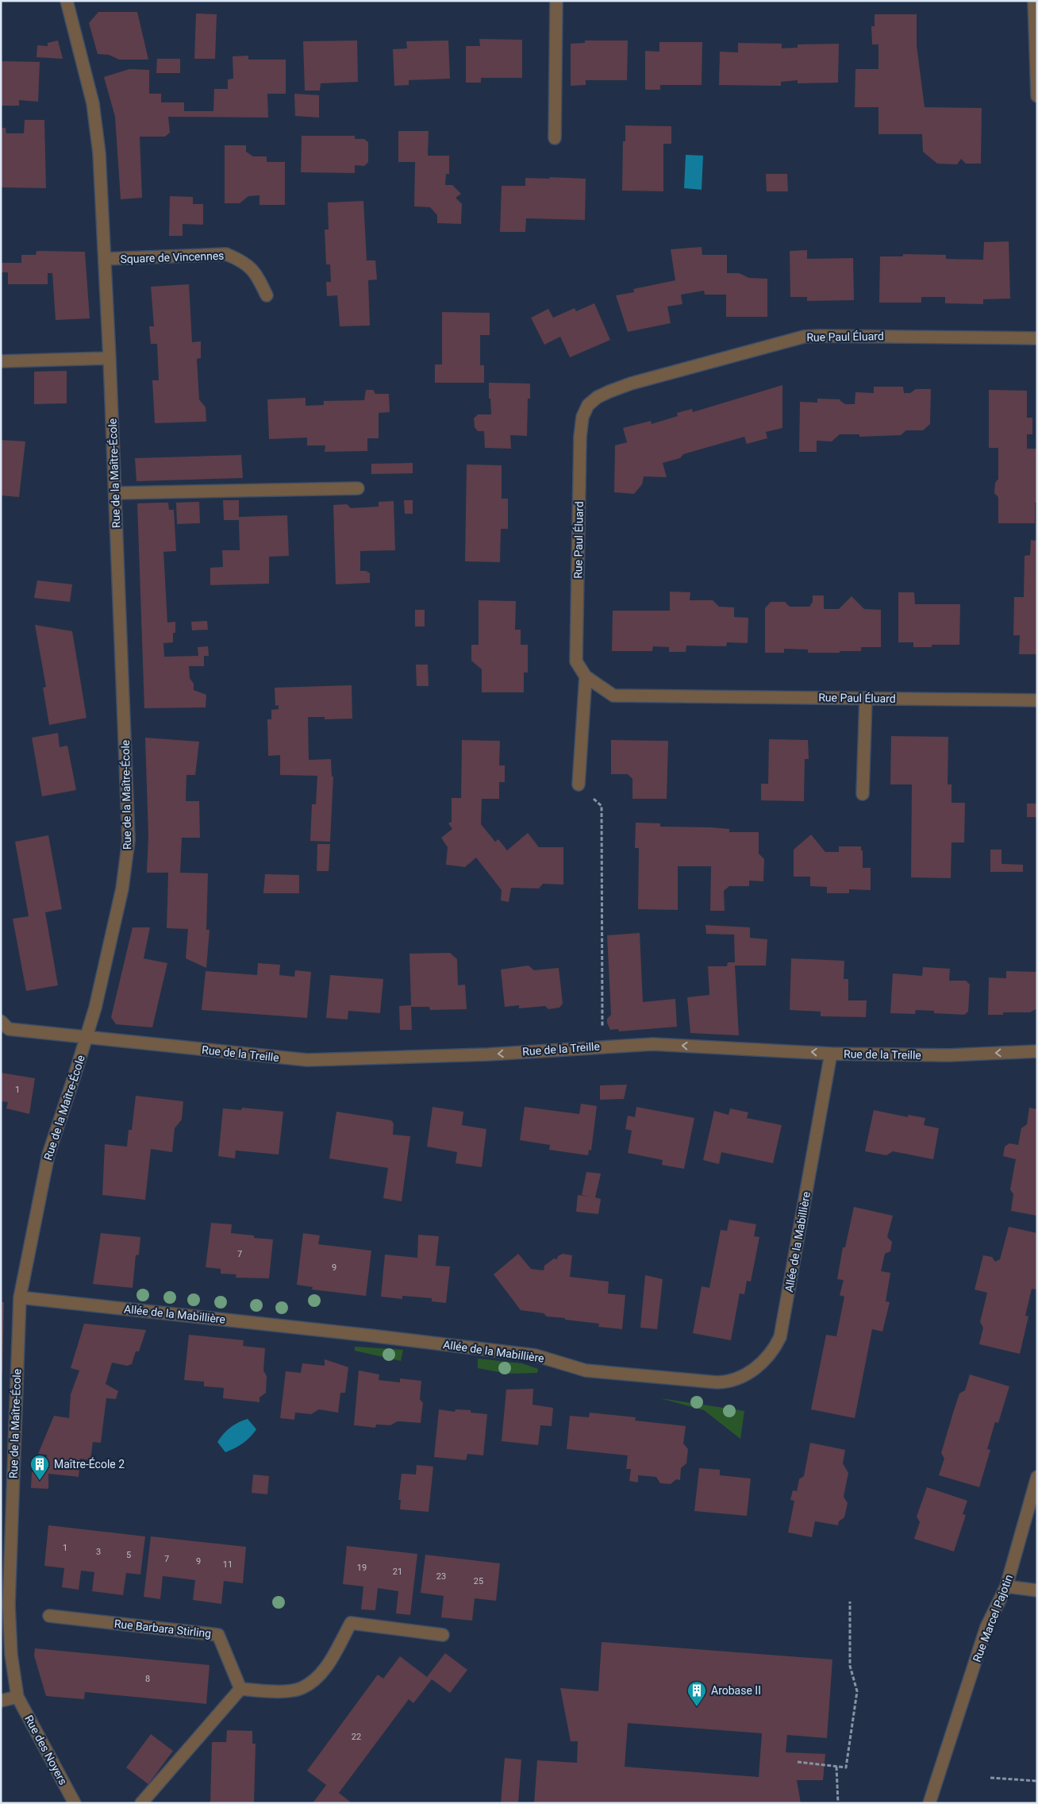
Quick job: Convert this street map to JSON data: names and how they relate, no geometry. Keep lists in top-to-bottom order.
{
  "streets": {
    "street": [
      "Square de Vincennes",
      "Rue Paul Éluard",
      "Rue de la Maître-École",
      "Rue de la Treille",
      "Allée de la Mabillière",
      "Rue Marcel Pajotin",
      "Rue Barbara Stirling",
      "Rue des Noyers"
    ]
  },
  "crossings": [
    ["Square de Vincennes", "Rue de la Maître-École"],
    ["Rue de la Maître-École", "Rue de la Treille"],
    ["Rue de la Maître-École", "Allée de la Mabillière"],
    ["Rue de la Maître-École", "Rue des Noyers"],
    ["Rue de la Treille", "Allée de la Mabillière"]
  ],
  "one_way": ["Rue de la Treille"],
  "places": {
    "building": ["Maître-École 2", "Arobase II"]
  },
  "house_numbers": [
    "1",
    "7",
    "9",
    "1",
    "3",
    "5",
    "7",
    "9",
    "11",
    "19",
    "21",
    "23",
    "25",
    "8",
    "22"
  ]
}
